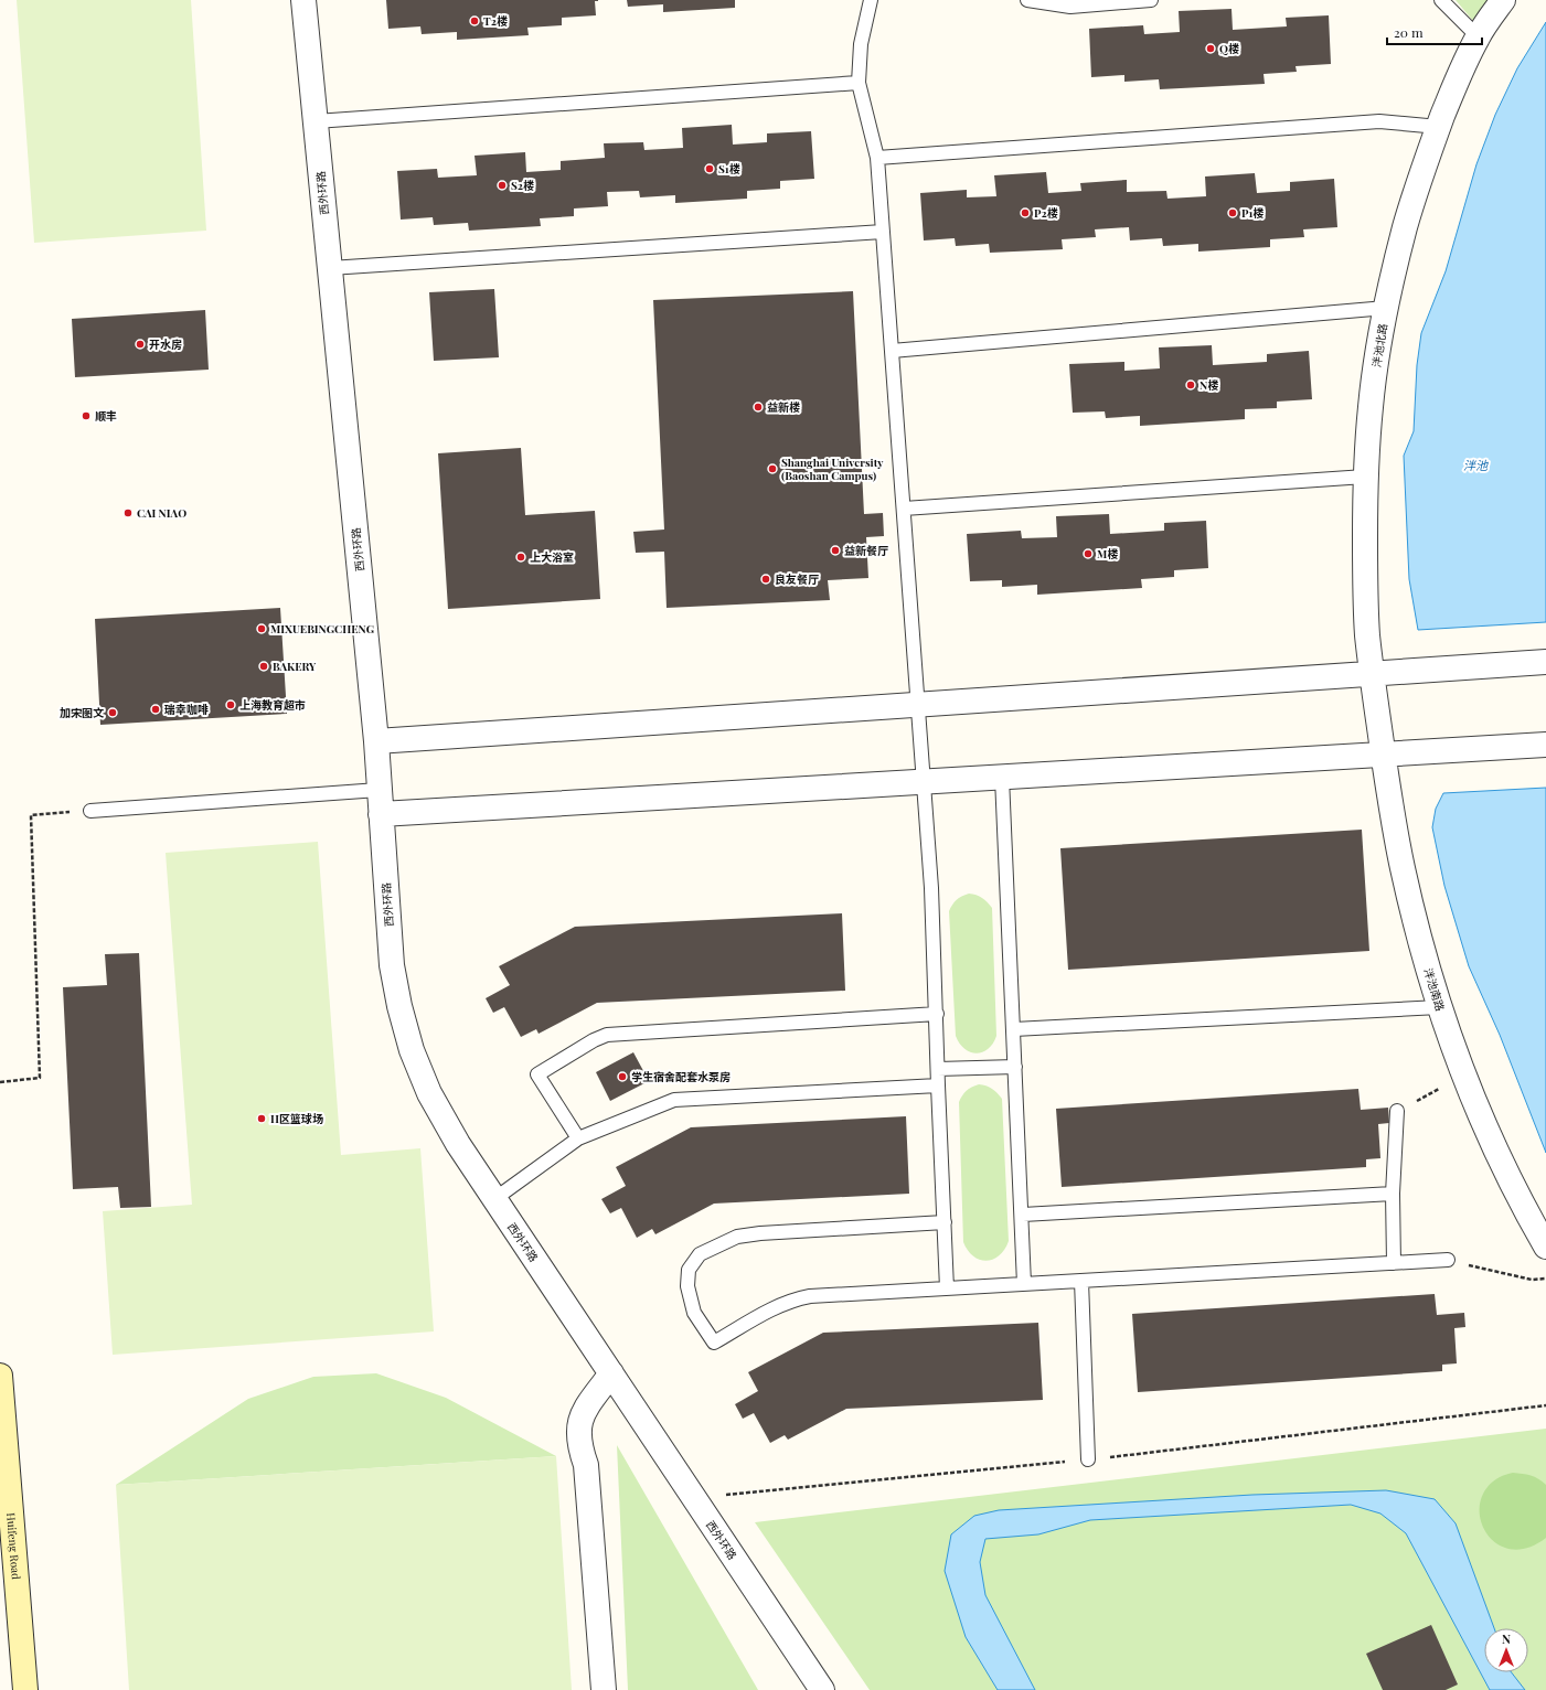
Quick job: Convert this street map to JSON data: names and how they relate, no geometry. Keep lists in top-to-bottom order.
{
  "streets": {
    "street": [
      "西外环路",
      "泮池北路",
      "泮池南路",
      "Huifeng Road"
    ]
  },
  "crossings": [
    ["泮池北路", "泮池南路"]
  ],
  "water": ["泮池"],
  "places": [
    "T2楼",
    "Q楼",
    "S1楼",
    "S2楼",
    "P2楼",
    "P1楼",
    "开水房",
    "N楼",
    "益新楼",
    "顺丰",
    "Shanghai University (Baoshan Campus)",
    "CAI NIAO",
    "益新餐厅",
    "M楼",
    "上大浴室",
    "良友餐厅",
    "MIXUEBINGCHENG",
    "BAKERY",
    "上海教育超市",
    "瑞幸咖啡",
    "加宋图文",
    "学生宿舍配套水泵房",
    "H区篮球场"
  ],
  "scale_bar": "20 m",
  "north": "top"
}
